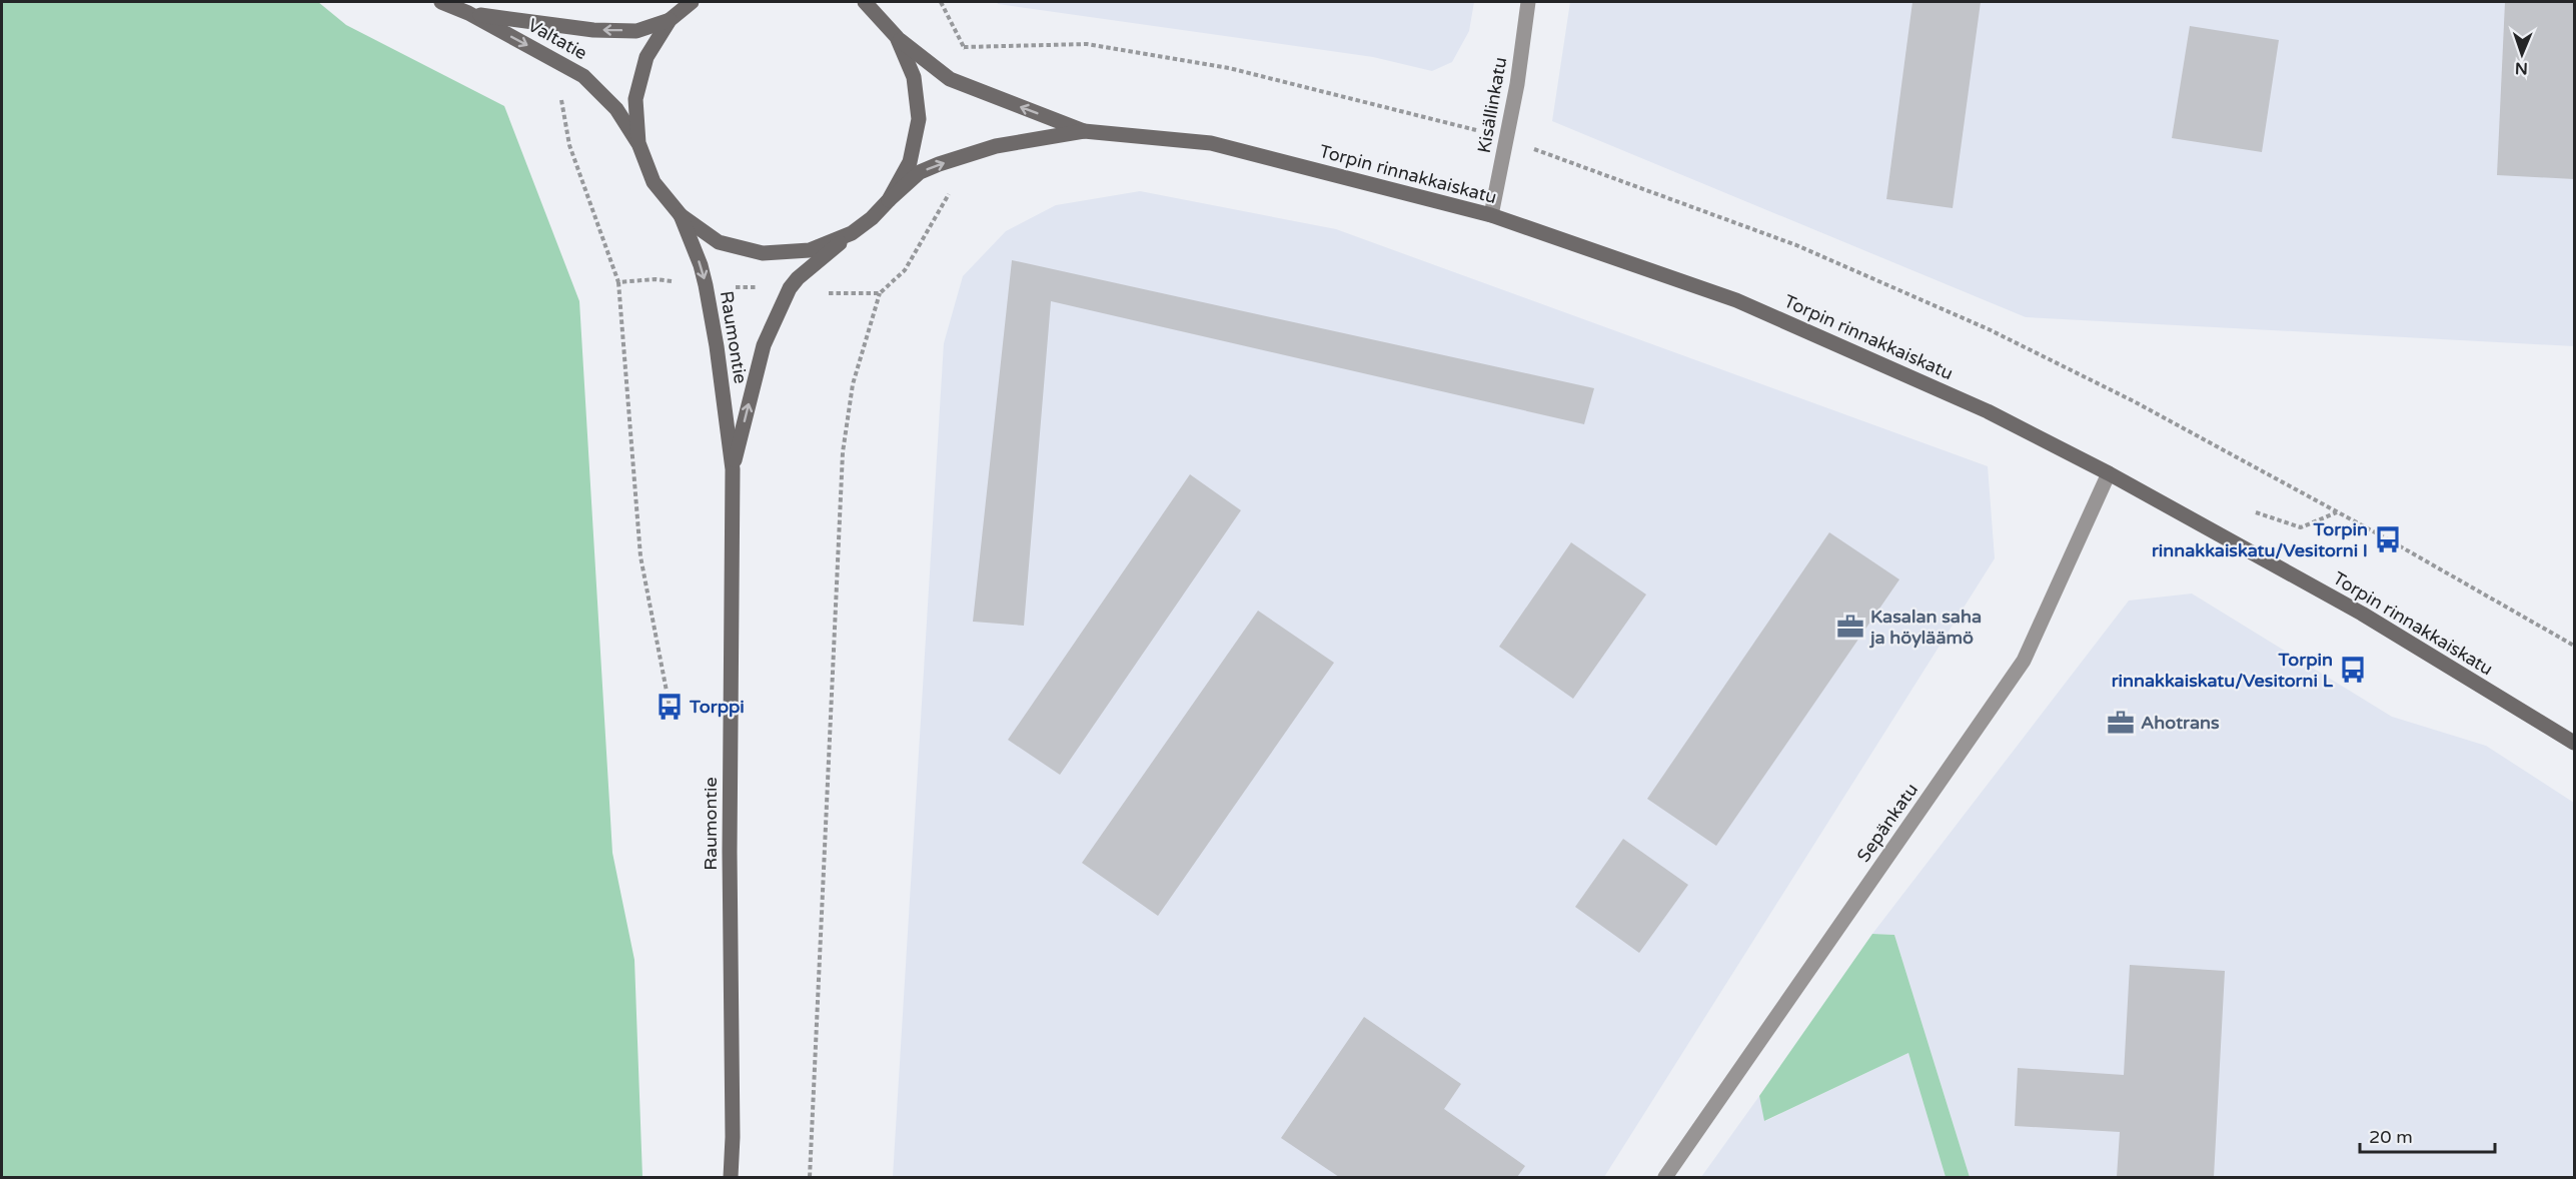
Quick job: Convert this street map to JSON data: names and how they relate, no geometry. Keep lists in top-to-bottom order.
{
  "streets": {
    "main road": ["Valtatie", "Torpin rinnakkaiskatu", "Raumontie"],
    "street": ["Kisällinkatu", "Sepänkatu"]
  },
  "crossings": [
    ["Kisällinkatu", "Torpin rinnakkaiskatu"],
    ["Torpin rinnakkaiskatu", "Raumontie"],
    ["Torpin rinnakkaiskatu", "Sepänkatu"]
  ],
  "places": {
    "bus stop": ["Torpin rinnakkaiskatu/Vesitorni I", "Torpin rinnakkaiskatu/Vesitorni L", "Torppi"],
    "office": ["Kasalan saha ja höyläämö", "Ahotrans"]
  },
  "scale_bar": "20 m",
  "north": "bottom"
}
